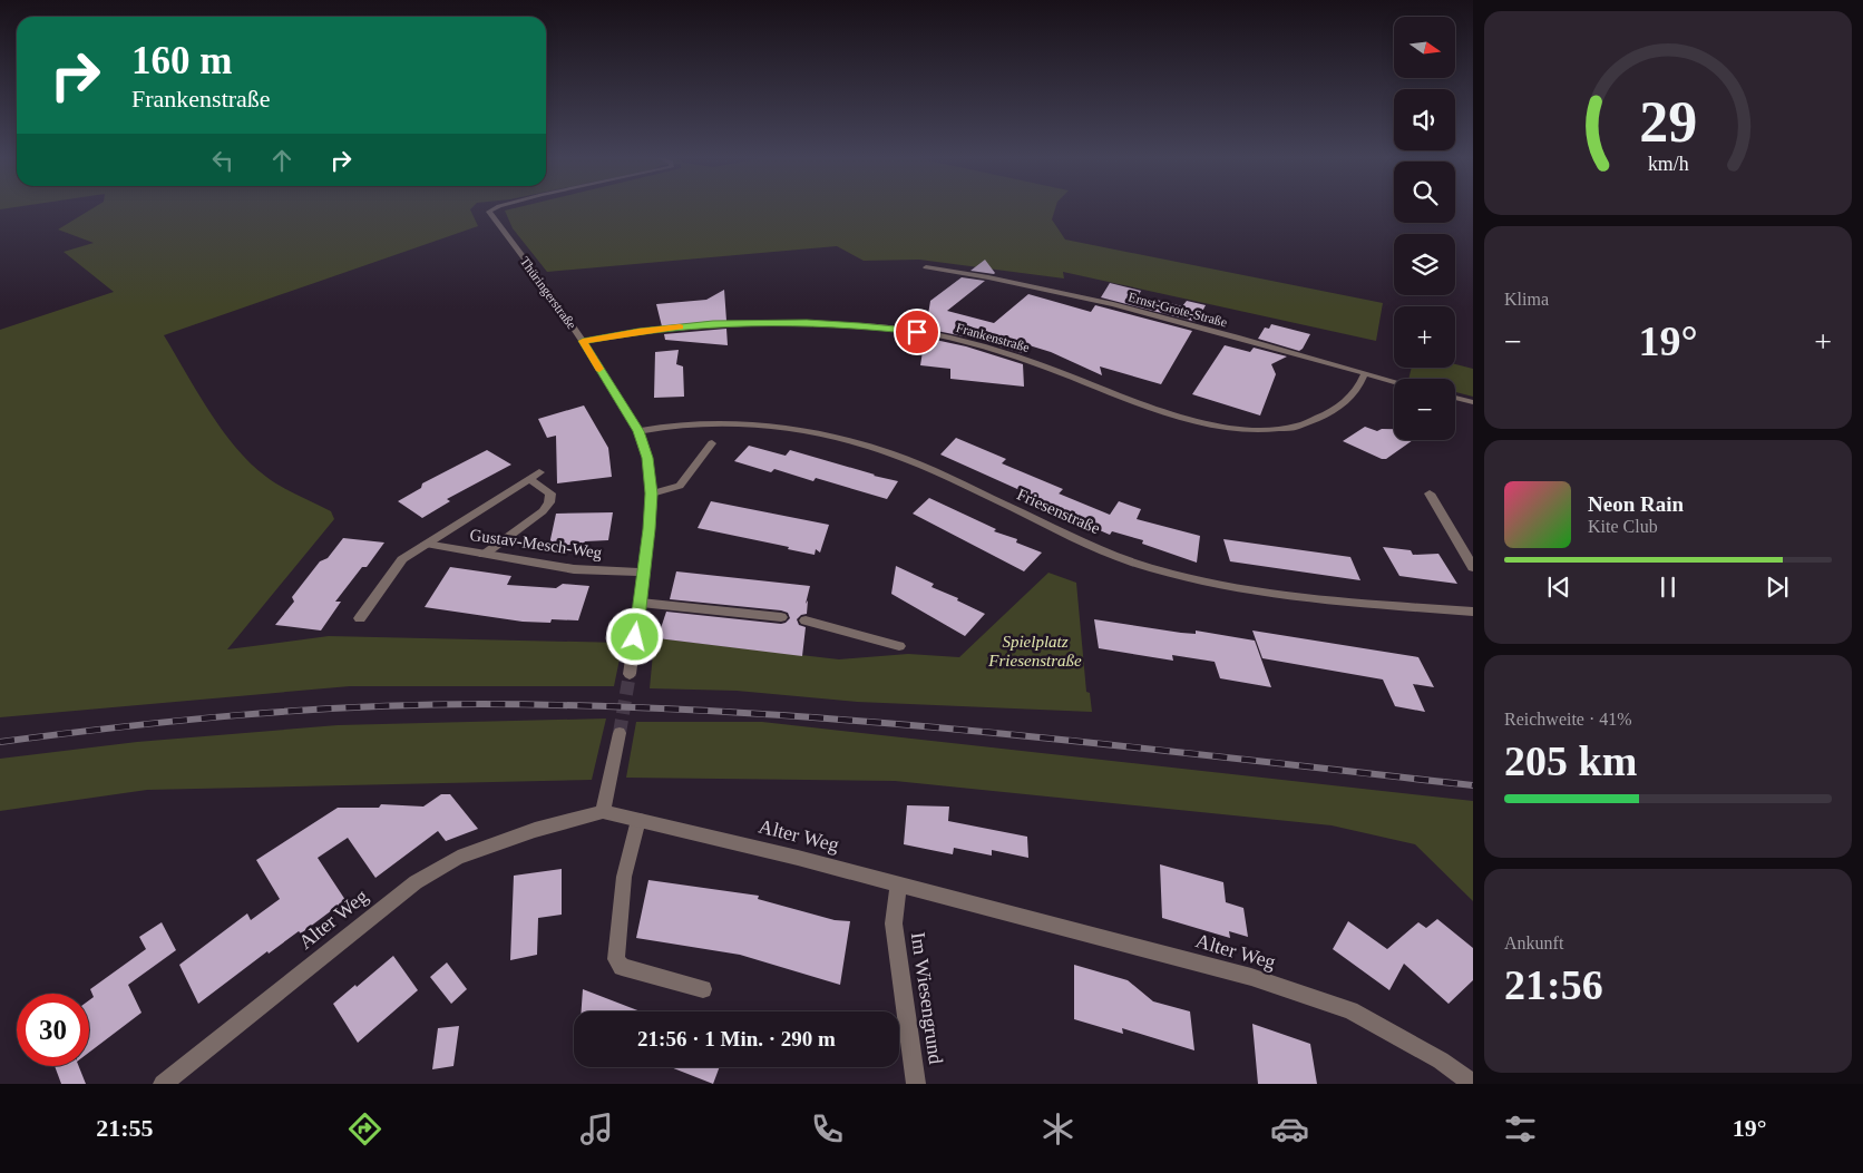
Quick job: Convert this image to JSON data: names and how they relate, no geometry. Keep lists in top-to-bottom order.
{
  "streets": {
    "street": [
      "Thüringerstraße",
      "Ernst-Grote-Straße",
      "Frankenstraße",
      "Friesenstraße",
      "Gustav-Mesch-Weg",
      "Alter Weg",
      "Im Wiesengrund"
    ]
  },
  "crossings": [
    ["Thüringerstraße", "Frankenstraße"],
    ["Thüringerstraße", "Friesenstraße"],
    ["Thüringerstraße", "Gustav-Mesch-Weg"],
    ["Ernst-Grote-Straße", "Frankenstraße"],
    ["Alter Weg", "Im Wiesengrund"]
  ],
  "parks": ["Spielplatz Friesenstraße"],
  "north": "right",
  "page": {
    "map_buttons": ["+", "−"],
    "turn": ["160 m", "Frankenstraße"],
    "tile": [
      "Klima",
      ["Reichweite · 41%", "205 km"],
      ["Ankunft", "21:56"]
    ],
    "heat": ["−", "19°", "+"],
    "song": ["Neon Rain", "Kite Club"],
    "limit": "30",
    "trip": "21:56 · 1 Min. · 290 m",
    "tabs": ["21:55", "19°"],
    "gauge": ["29", "km/h"]
  }
}
